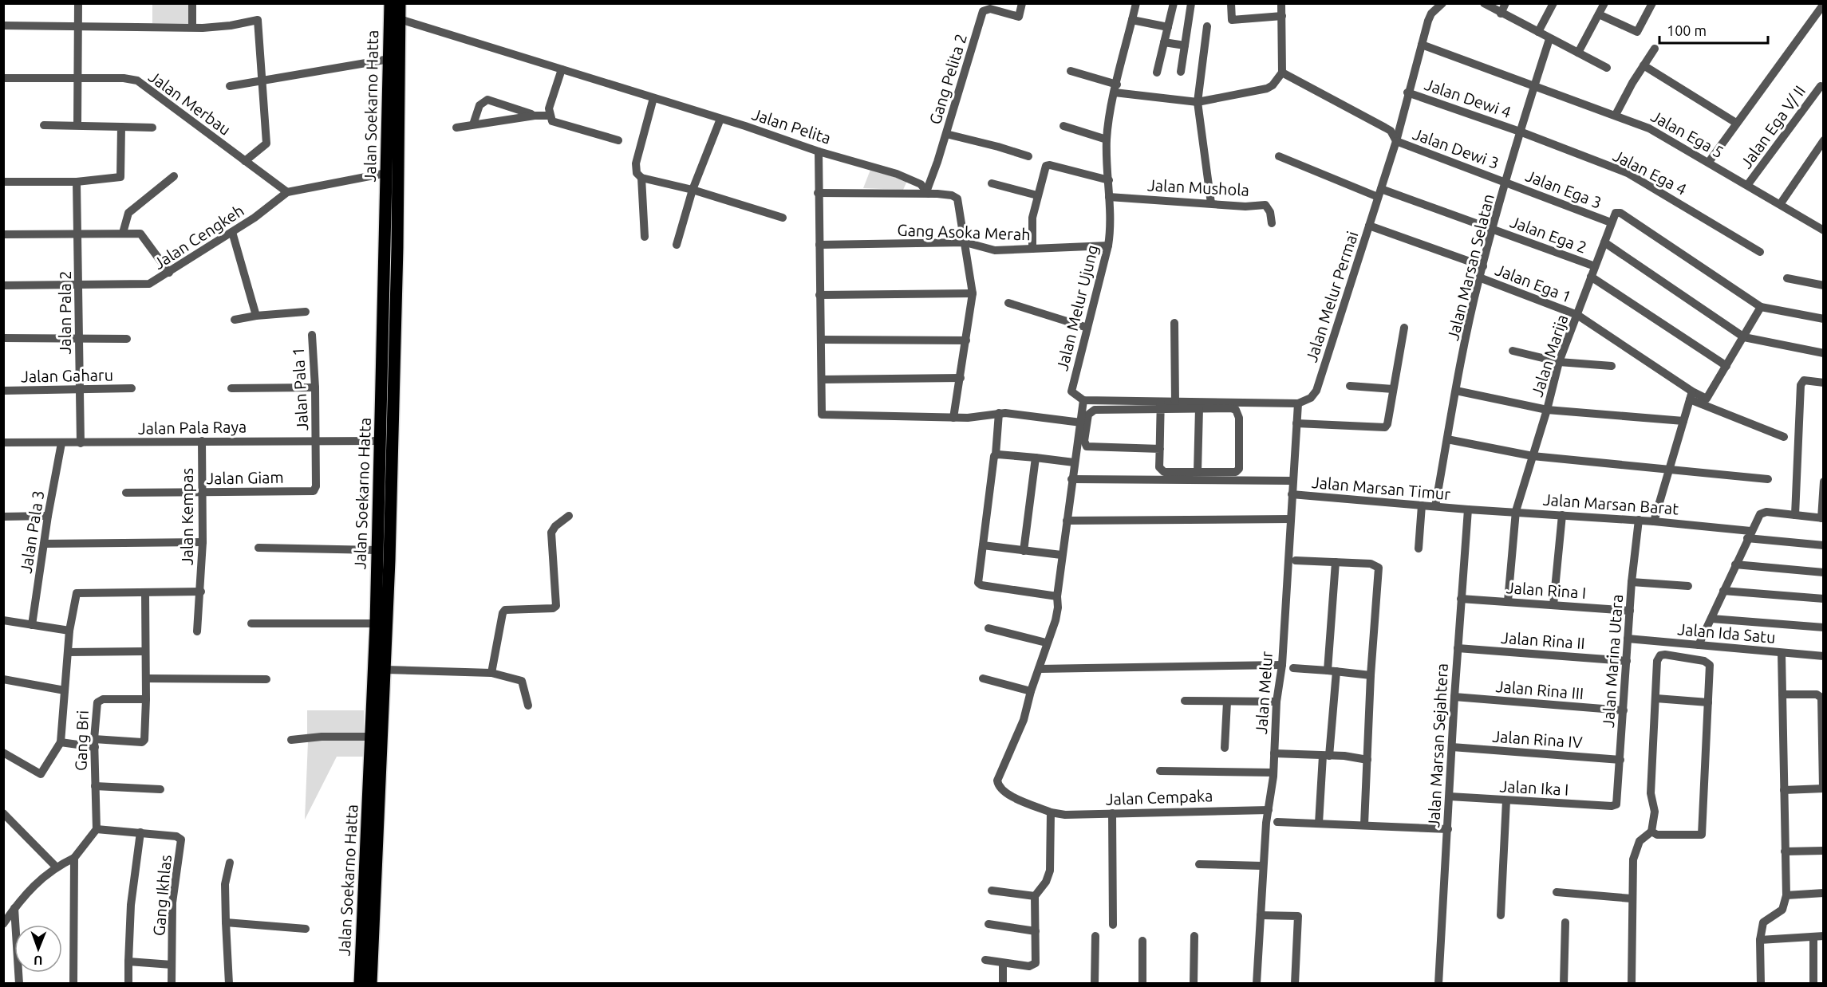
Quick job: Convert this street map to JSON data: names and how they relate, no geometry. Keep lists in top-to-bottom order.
{
  "streets": {
    "main road": ["Jalan Soekarno Hatta"],
    "street": [
      "Gang Pelita 2",
      "Jalan Dewi 4",
      "Jalan Merbau",
      "Jalan Pelita",
      "Jalan Ega V/ II",
      "Jalan Ega 5",
      "Jalan Dewi 3",
      "Jalan Ega 4",
      "Jalan Mushola",
      "Jalan Ega 3",
      "Gang Asoka Merah",
      "Jalan Ega 2",
      "Jalan Cengkeh",
      "Jalan Marsan Selatan",
      "Jalan Ega 1",
      "Jalan Melur Permai",
      "Jalan Melur Ujung",
      "Jalan Pala 2",
      "Jalan Marija",
      "Jalan Gaharu",
      "Jalan Pala 1",
      "Jalan Pala Raya",
      "Jalan Giam",
      "Jalan Marsan Timur",
      "Jalan Marsan Barat",
      "Jalan Kempas",
      "Jalan Pala 3",
      "Jalan Rina I",
      "Jalan Ida Satu",
      "Jalan Rina II",
      "Jalan Marina Utara",
      "Jalan Rina III",
      "Jalan Melur",
      "Jalan Rina IV",
      "Gang Bri",
      "Jalan Marsan Sejahtera",
      "Jalan Ika I",
      "Jalan Cempaka",
      "Gang Ikhlas"
    ]
  },
  "crossings": [
    ["Gang Pelita 2", "Jalan Pelita"],
    ["Jalan Dewi 4", "Jalan Ega 4"],
    ["Jalan Dewi 4", "Jalan Marsan Selatan"],
    ["Jalan Dewi 4", "Jalan Melur Permai"],
    ["Jalan Merbau", "Jalan Cengkeh"],
    ["Jalan Soekarno Hatta", "Jalan Pelita"],
    ["Jalan Soekarno Hatta", "Jalan Pala Raya"],
    ["Jalan Pelita", "Gang Asoka Merah"],
    ["Jalan Ega V/ II", "Jalan Ega 5"],
    ["Jalan Ega 5", "Jalan Marsan Selatan"],
    ["Jalan Ega 5", "Jalan Melur Permai"],
    ["Jalan Dewi 3", "Jalan Ega 3"],
    ["Jalan Dewi 3", "Jalan Marsan Selatan"],
    ["Jalan Dewi 3", "Jalan Melur Permai"],
    ["Jalan Ega 4", "Jalan Marsan Selatan"],
    ["Jalan Mushola", "Jalan Melur Ujung"],
    ["Jalan Ega 3", "Jalan Marsan Selatan"],
    ["Jalan Ega 3", "Jalan Marija"],
    ["Gang Asoka Merah", "Jalan Melur Ujung"],
    ["Jalan Ega 2", "Jalan Marsan Selatan"],
    ["Jalan Ega 2", "Jalan Melur Permai"],
    ["Jalan Ega 2", "Jalan Marija"],
    ["Jalan Cengkeh", "Jalan Pala 2"],
    ["Jalan Marsan Selatan", "Jalan Ega 1"],
    ["Jalan Marsan Selatan", "Jalan Marsan Timur"],
    ["Jalan Ega 1", "Jalan Marija"],
    ["Jalan Melur Permai", "Jalan Melur"],
    ["Jalan Pala 2", "Jalan Gaharu"],
    ["Jalan Pala 2", "Jalan Pala Raya"],
    ["Jalan Marija", "Jalan Marsan Barat"],
    ["Jalan Marija", "Jalan Rina I"],
    ["Jalan Pala 1", "Jalan Pala Raya"],
    ["Jalan Pala 1", "Jalan Giam"],
    ["Jalan Pala Raya", "Jalan Giam"],
    ["Jalan Pala Raya", "Jalan Kempas"],
    ["Jalan Pala Raya", "Jalan Pala 3"],
    ["Jalan Giam", "Jalan Kempas"],
    ["Jalan Marsan Timur", "Jalan Marsan Barat"],
    ["Jalan Marsan Timur", "Jalan Melur"],
    ["Jalan Marsan Timur", "Jalan Marsan Sejahtera"],
    ["Jalan Marsan Barat", "Jalan Marina Utara"],
    ["Jalan Marsan Barat", "Jalan Marsan Sejahtera"],
    ["Jalan Rina I", "Jalan Marina Utara"],
    ["Jalan Rina I", "Jalan Marsan Sejahtera"],
    ["Jalan Ida Satu", "Jalan Marina Utara"],
    ["Jalan Rina II", "Jalan Marina Utara"],
    ["Jalan Rina II", "Jalan Marsan Sejahtera"],
    ["Jalan Marina Utara", "Jalan Rina III"],
    ["Jalan Marina Utara", "Jalan Rina IV"],
    ["Jalan Marina Utara", "Jalan Ika I"],
    ["Jalan Rina III", "Jalan Marsan Sejahtera"],
    ["Jalan Melur", "Jalan Cempaka"],
    ["Jalan Rina IV", "Jalan Marsan Sejahtera"],
    ["Gang Bri", "Gang Ikhlas"],
    ["Jalan Marsan Sejahtera", "Jalan Ika I"]
  ],
  "scale_bar": "100 m",
  "north": "bottom"
}
